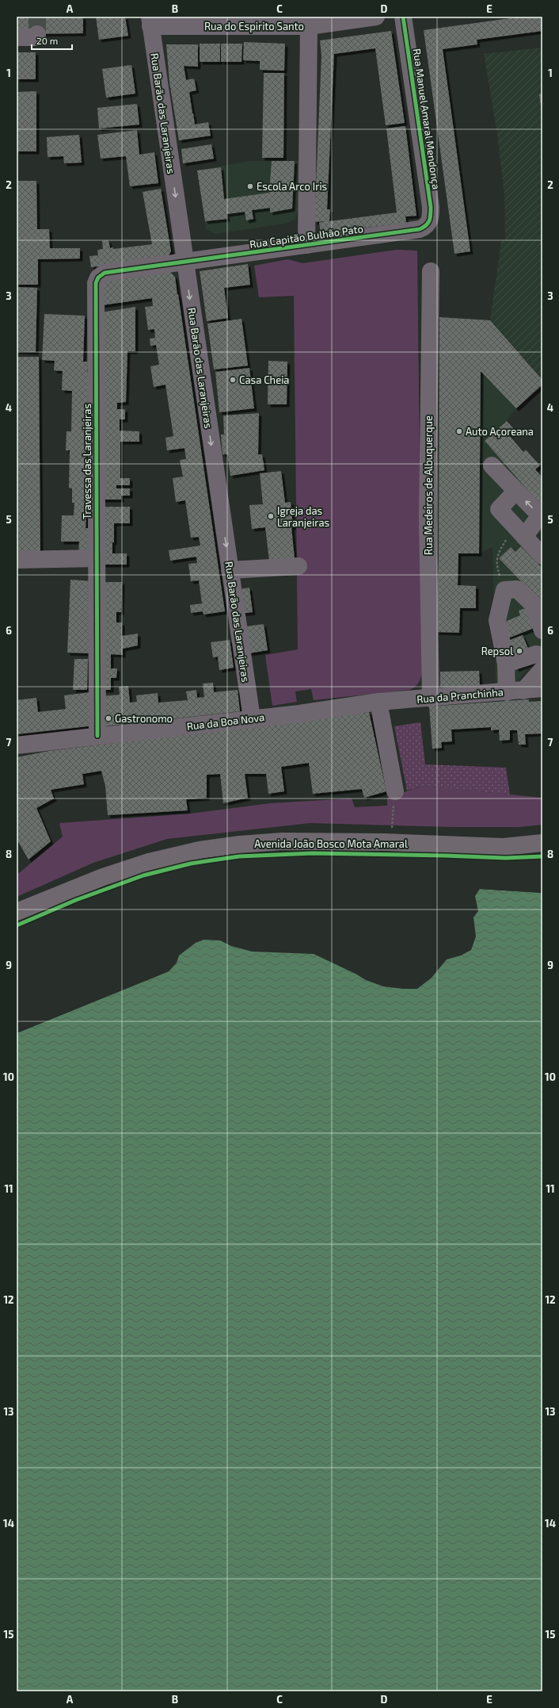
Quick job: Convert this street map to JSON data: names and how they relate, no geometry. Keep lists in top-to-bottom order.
{
  "streets": {
    "main road": ["Avenida João Bosco Mota Amaral"],
    "street": [
      "Rua do Espirito Santo",
      "Rua Barão das Laranjeiras",
      "Rua Manuel Amaral Mendonça",
      "Rua Capitão Bulhão Pato",
      "Travessa das Laranjeiras",
      "Rua Medeiros de Albuquerque",
      "Rua da Pranchinha",
      "Rua da Boa Nova"
    ]
  },
  "crossings": [
    ["Rua do Espirito Santo", "Rua Barão das Laranjeiras"],
    ["Rua Barão das Laranjeiras", "Rua Capitão Bulhão Pato"],
    ["Rua Barão das Laranjeiras", "Travessa das Laranjeiras"],
    ["Rua Barão das Laranjeiras", "Rua da Boa Nova"],
    ["Rua Manuel Amaral Mendonça", "Rua Capitão Bulhão Pato"],
    ["Rua Capitão Bulhão Pato", "Travessa das Laranjeiras"],
    ["Travessa das Laranjeiras", "Rua da Boa Nova"],
    ["Rua Medeiros de Albuquerque", "Rua da Pranchinha"],
    ["Rua da Pranchinha", "Rua da Boa Nova"]
  ],
  "places": [
    "Escola Arco Iris",
    "Casa Cheia",
    "Auto Açoreana",
    "Igreja das Laranjeiras",
    "Repsol",
    "Gastronomo"
  ],
  "scale_bar": "20 m",
  "grid": {
    "columns": [
      "A",
      "B",
      "C",
      "D",
      "E"
    ],
    "rows": [
      "1",
      "2",
      "3",
      "4",
      "5",
      "6",
      "7",
      "8",
      "9",
      "10",
      "11",
      "12",
      "13",
      "14",
      "15"
    ]
  }
}
